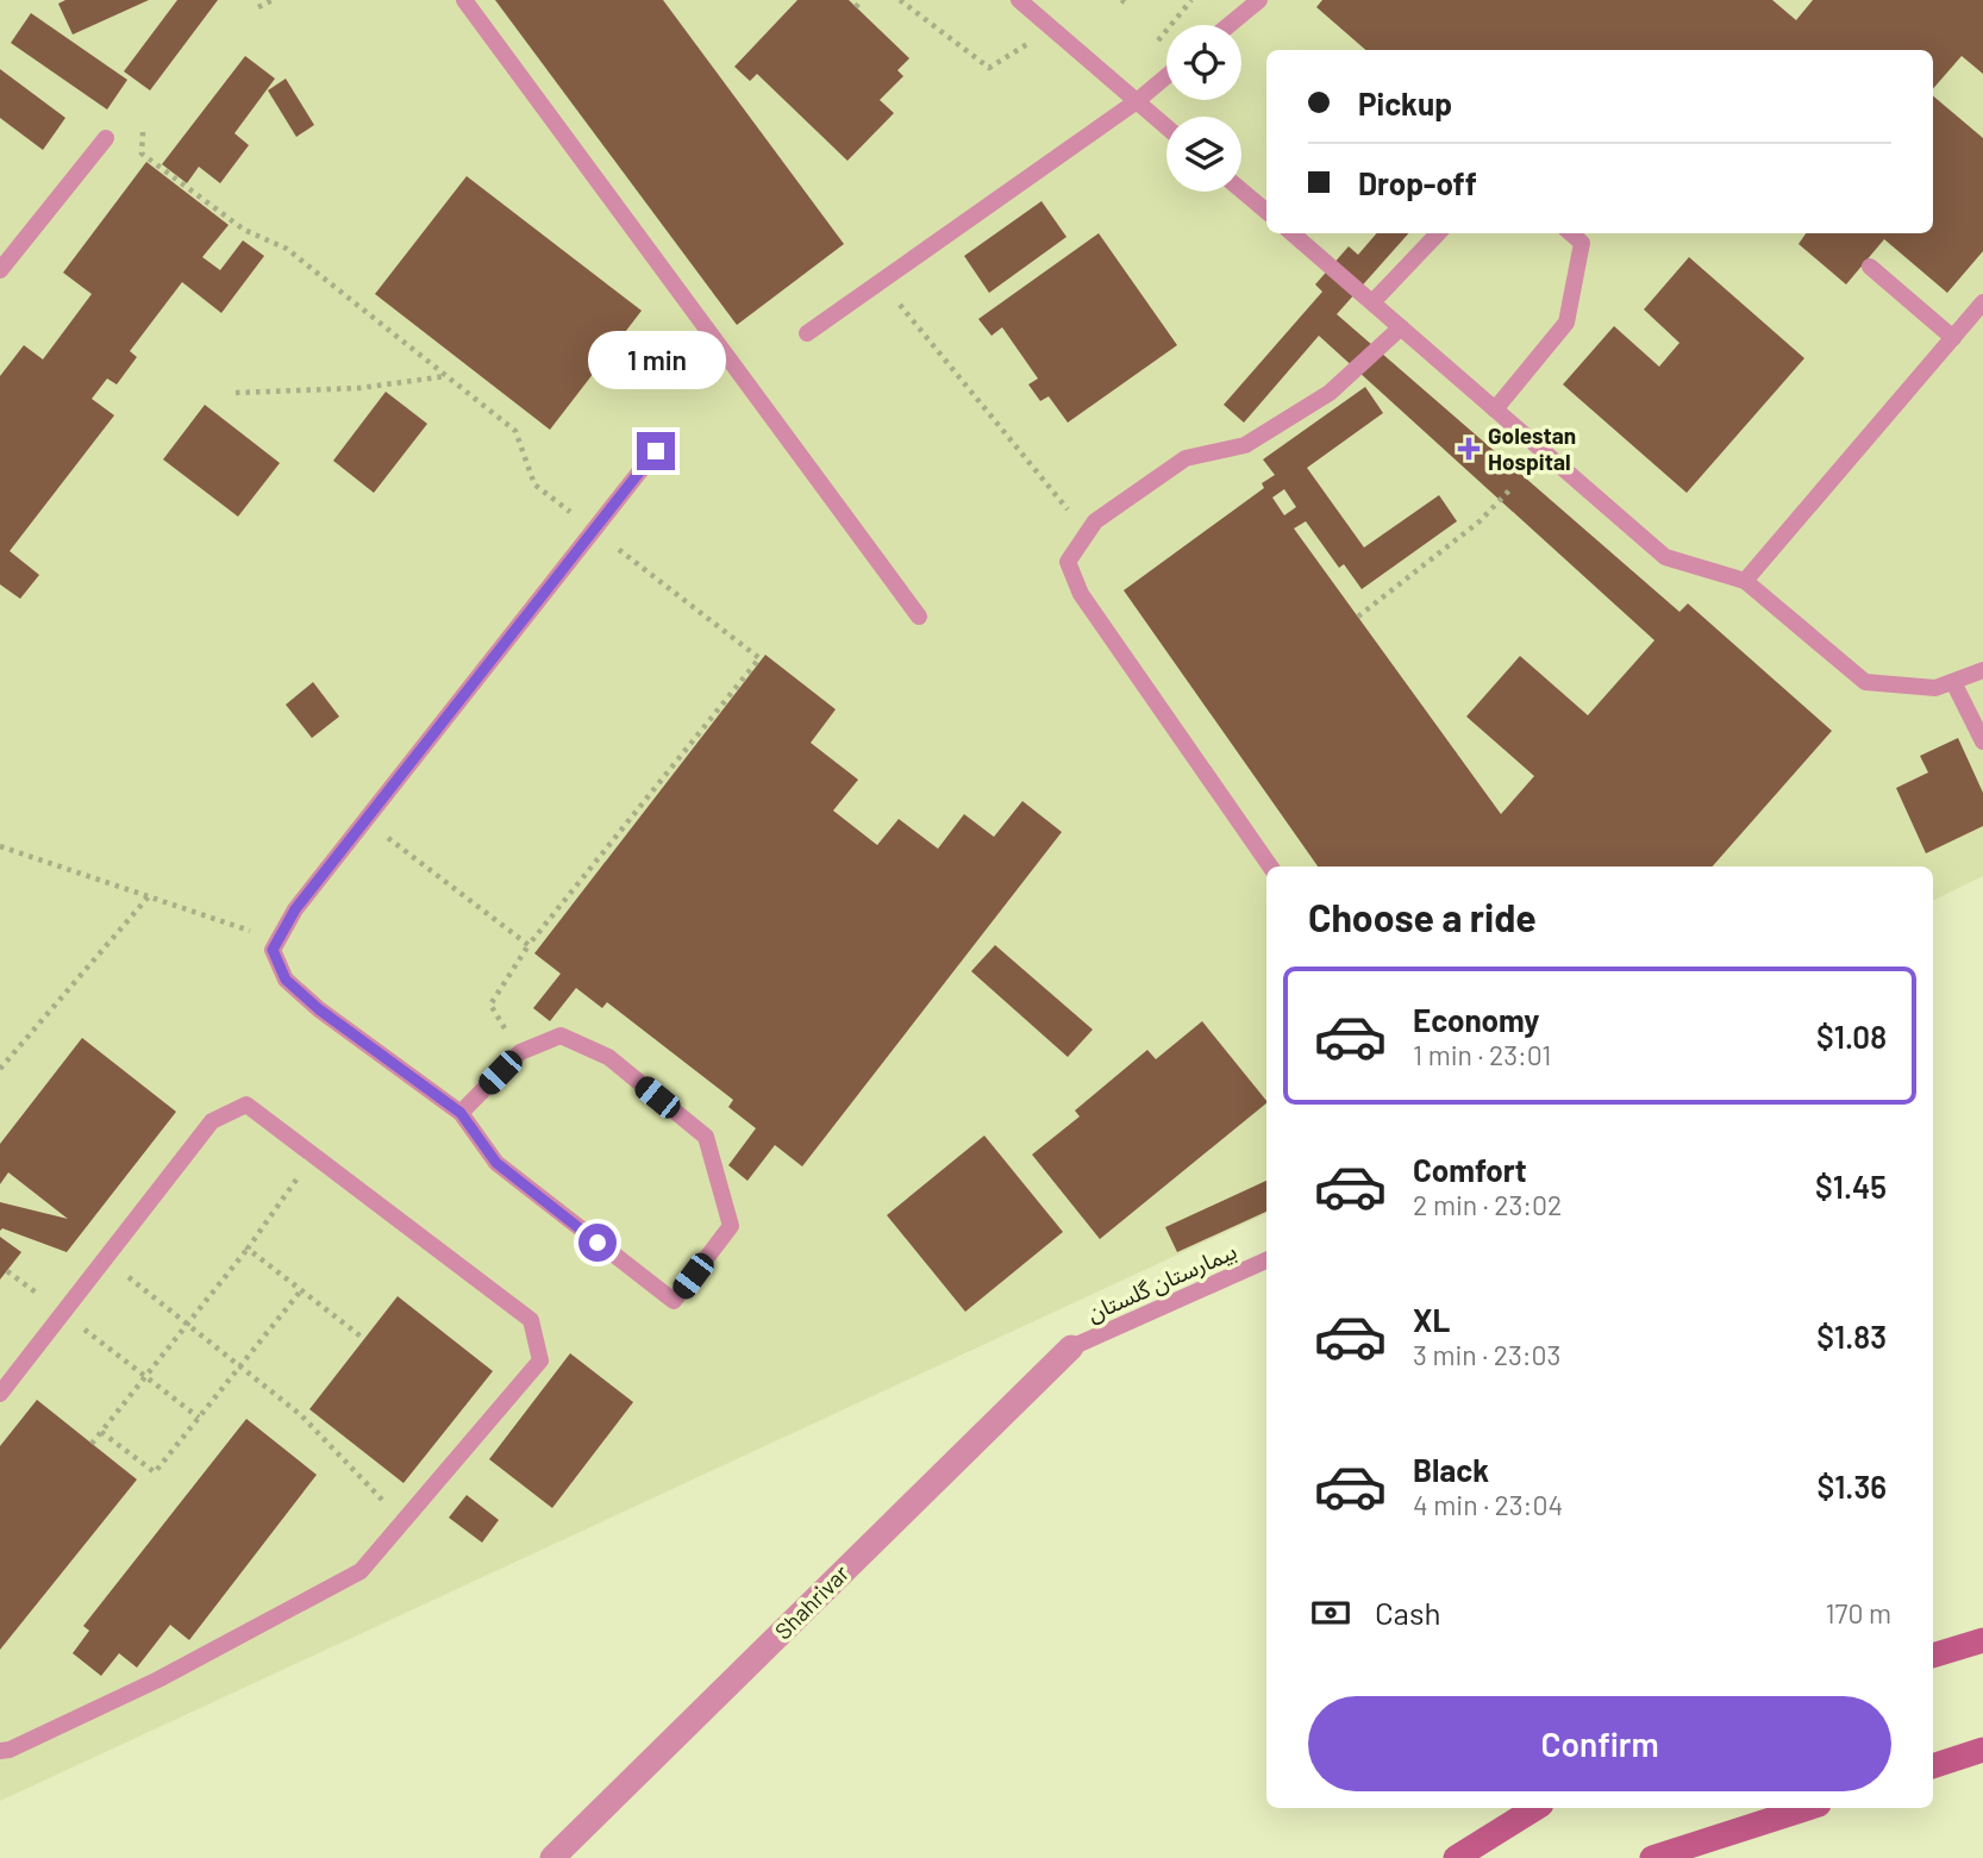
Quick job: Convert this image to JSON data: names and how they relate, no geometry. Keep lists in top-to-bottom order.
{
  "streets": {
    "street": ["Shahrivar"],
    "lane": ["بیمارستان گلستان"]
  },
  "crossings": [
    ["بیمارستان گلستان", "Shahrivar"]
  ],
  "places": {
    "health": ["Golestan Hospital"]
  },
  "page": {
    "banner": ["Pickup", "Drop-off"],
    "bubble": "1 min",
    "heading": "Choose a ride",
    "list": [
      {
        "name": "Economy",
        "note": "1 min · 23:01",
        "value": "$1.08"
      },
      {
        "name": "Comfort",
        "note": "2 min · 23:02",
        "value": "$1.45"
      },
      {
        "name": "XL",
        "note": "3 min · 23:03",
        "value": "$1.83"
      },
      {
        "name": "Black",
        "note": "4 min · 23:04",
        "value": "$1.36"
      }
    ],
    "pay": ["Cash", "170 m"],
    "buttons": "Confirm"
  }
}
